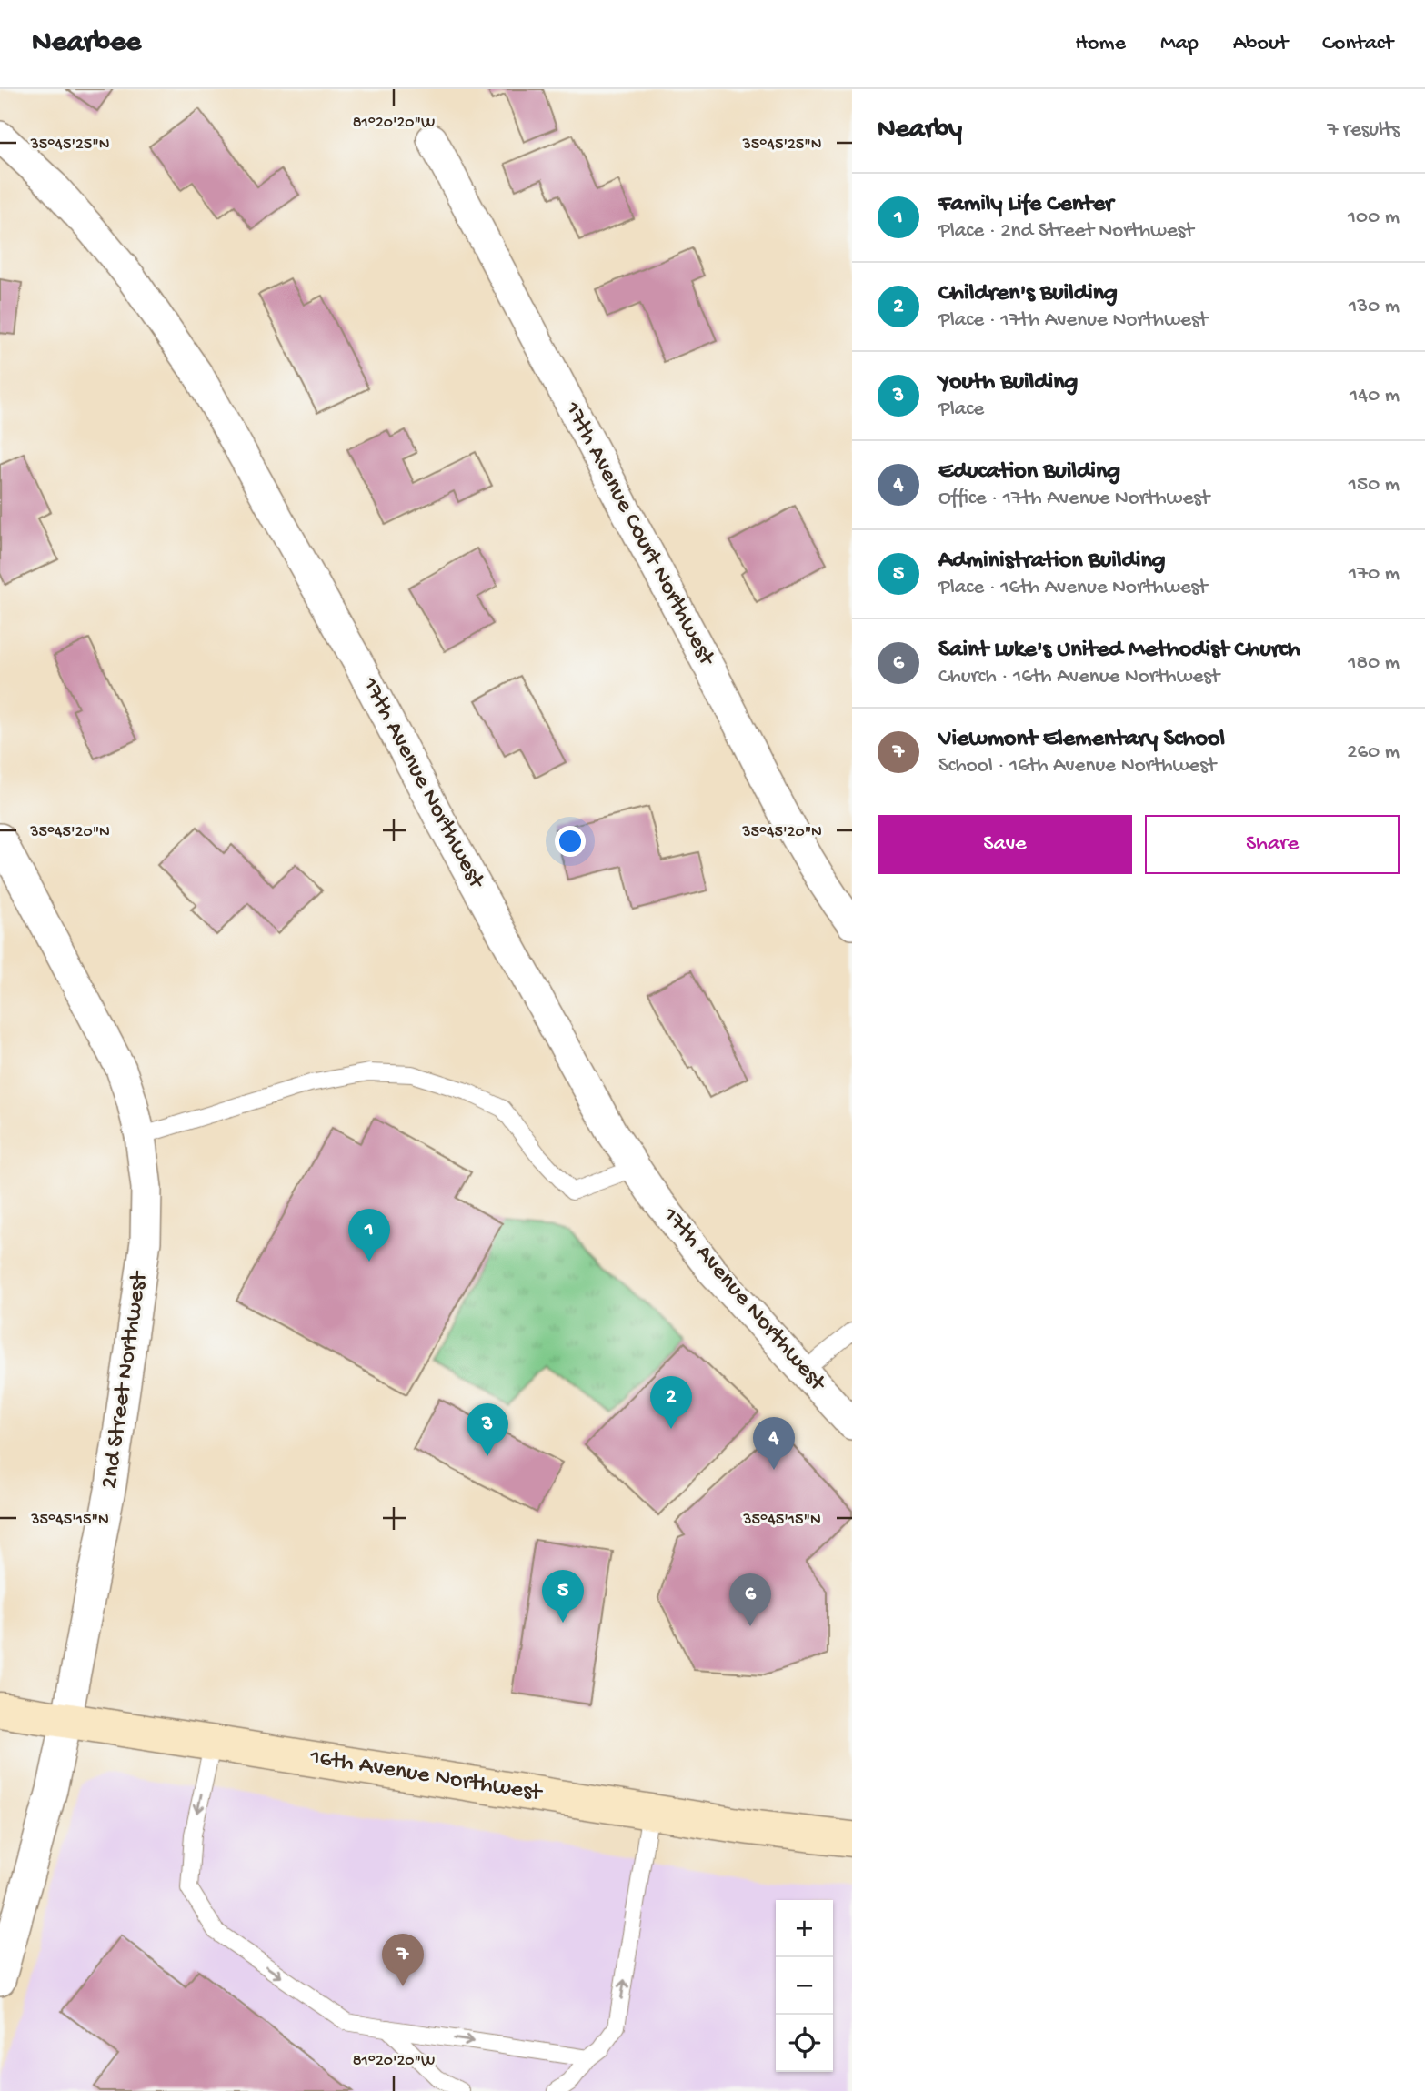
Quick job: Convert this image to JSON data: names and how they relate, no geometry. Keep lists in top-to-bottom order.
{
  "streets": {
    "main road": ["16th Avenue Northwest"],
    "street": ["17th Avenue Court Northwest", "17th Avenue Northwest", "2nd Street Northwest"]
  },
  "crossings": [
    ["2nd Street Northwest", "16th Avenue Northwest"]
  ],
  "page": {
    "header": "Nearbee",
    "nav": [
      "Home",
      "Map",
      "About",
      "Contact"
    ],
    "heading": ["Nearby", "7 results"],
    "list": [
      {
        "mark": "1",
        "name": "Family Life Center",
        "note": "Place · 2nd Street Northwest",
        "value": "100 m"
      },
      {
        "mark": "2",
        "name": "Children's Building",
        "note": "Place · 17th Avenue Northwest",
        "value": "130 m"
      },
      {
        "mark": "3",
        "name": "Youth Building",
        "note": "Place",
        "value": "140 m"
      },
      {
        "mark": "4",
        "name": "Education Building",
        "note": "Office · 17th Avenue Northwest",
        "value": "150 m"
      },
      {
        "mark": "5",
        "name": "Administration Building",
        "note": "Place · 16th Avenue Northwest",
        "value": "170 m"
      },
      {
        "mark": "6",
        "name": "Saint Luke's United Methodist Church",
        "note": "Church · 16th Avenue Northwest",
        "value": "180 m"
      },
      {
        "mark": "7",
        "name": "Viewmont Elementary School",
        "note": "School · 16th Avenue Northwest",
        "value": "260 m"
      }
    ],
    "buttons": ["Save", "Share"],
    "pins": [
      "1",
      "2",
      "3",
      "4",
      "5",
      "6",
      "7"
    ],
    "map_buttons": ["+", "−"]
  },
  "coordinates": [
    "81°20'20\"W",
    "35°45'25\"N",
    "35°45'20\"N",
    "35°45'15\"N"
  ]
}
